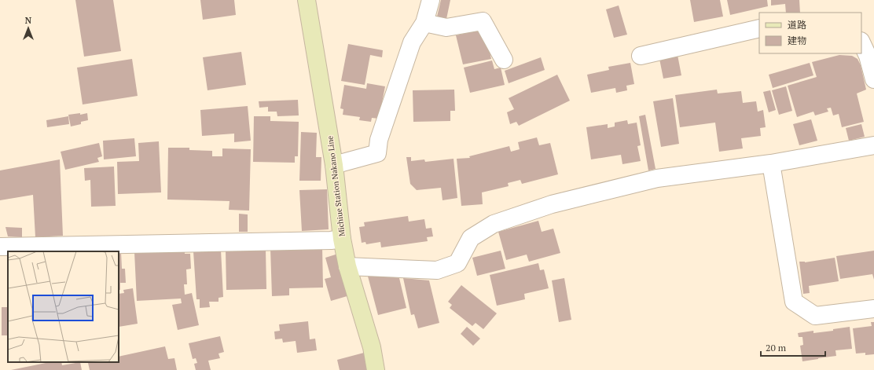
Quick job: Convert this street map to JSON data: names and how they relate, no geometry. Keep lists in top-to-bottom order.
{
  "streets": {
    "main road": ["Michiue Station Nakano Line"]
  },
  "legend": ["道路", "建物"],
  "scale_bar": "20 m",
  "north": "top"
}
